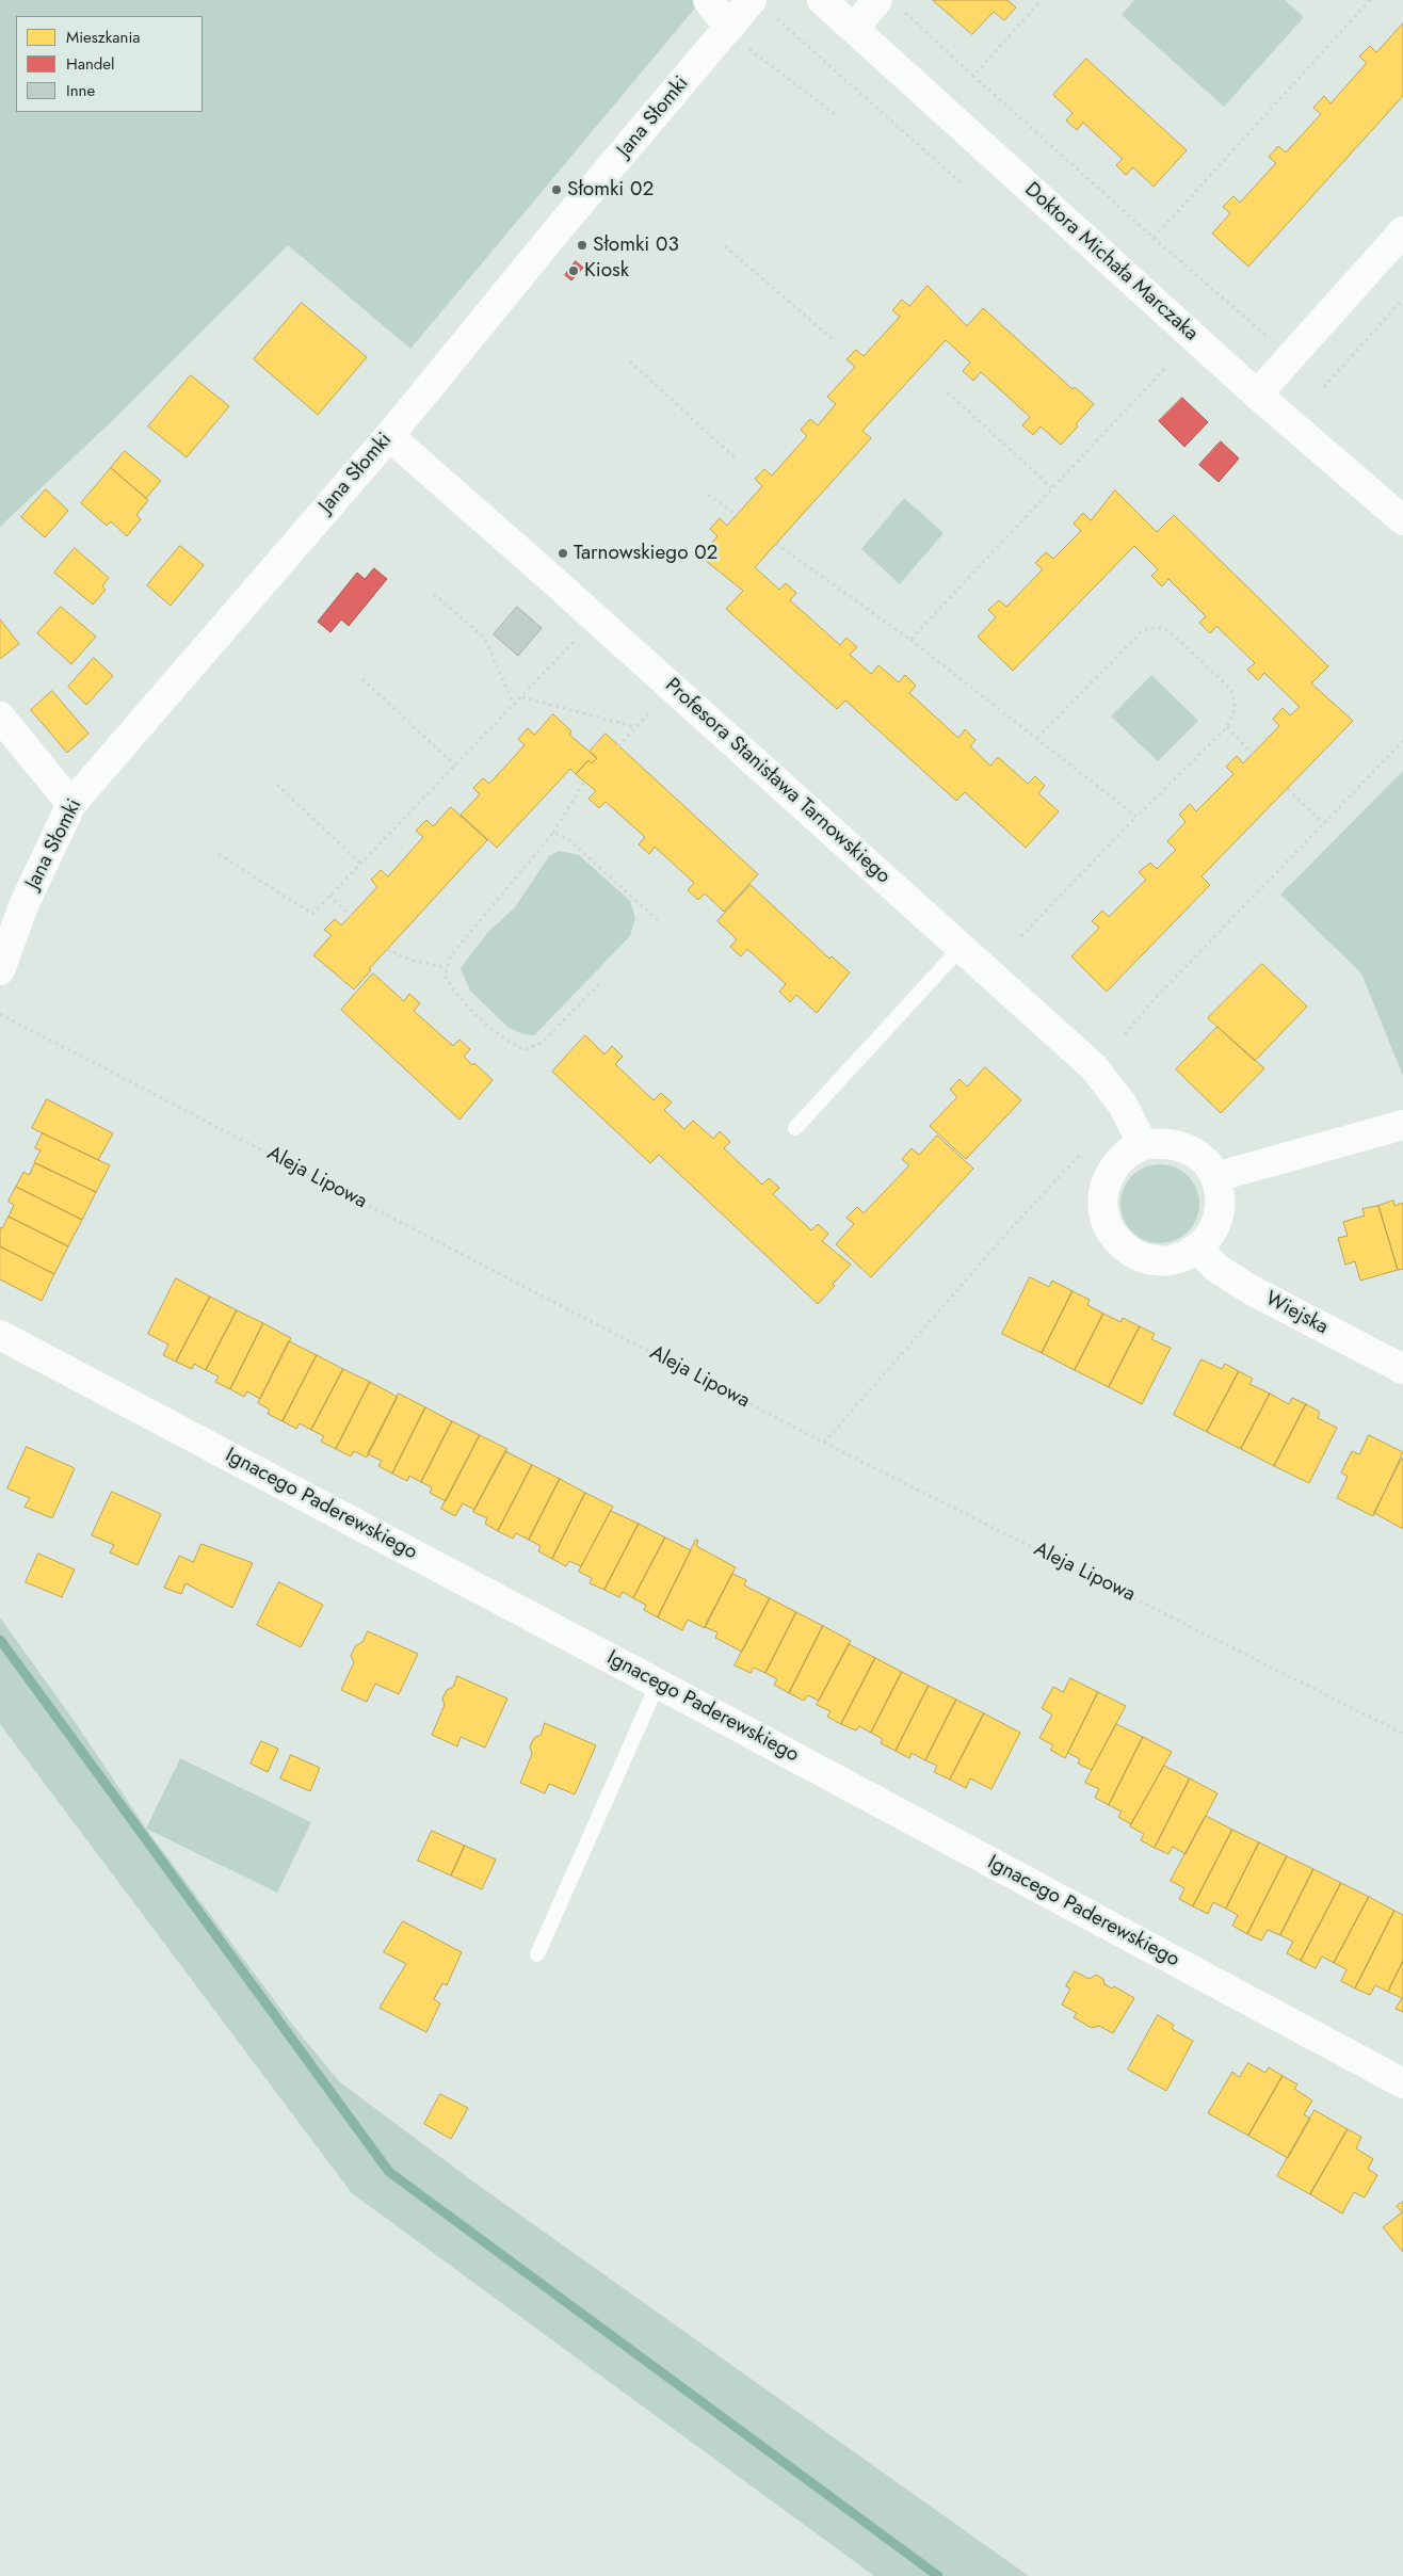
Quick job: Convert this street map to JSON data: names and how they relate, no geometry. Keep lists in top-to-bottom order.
{
  "streets": {
    "street": [
      "Jana Słomki",
      "Doktora Michała Marczaka",
      "Profesora Stanisława Tarnowskiego",
      "Wiejska",
      "Ignacego Paderewskiego"
    ],
    "path": ["Aleja Lipowa"]
  },
  "crossings": [
    ["Jana Słomki", "Profesora Stanisława Tarnowskiego"],
    ["Profesora Stanisława Tarnowskiego", "Wiejska"]
  ],
  "places": [
    "Słomki 02",
    "Słomki 03",
    "Kiosk",
    "Tarnowskiego 02"
  ],
  "legend": ["Mieszkania", "Handel", "Inne"]
}
